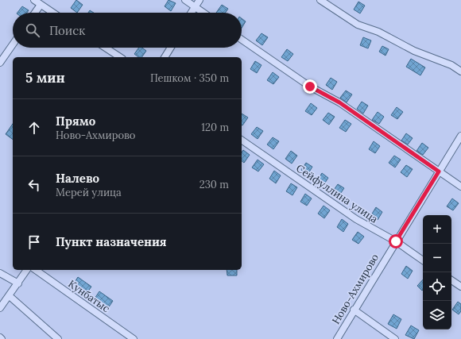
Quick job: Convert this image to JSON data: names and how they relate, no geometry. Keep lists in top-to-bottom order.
{
  "streets": {
    "street": ["Сейфуллина улица", "Ново-Ахмирово", "Кунбатыс"]
  },
  "crossings": [
    ["Сейфуллина улица", "Ново-Ахмирово"]
  ],
  "page": {
    "search": "Поиск",
    "heading": ["5 мин", "Пешком · 350 m"],
    "list": [
      ["Прямо", "Ново-Ахмирово", "120 m"],
      ["Налево", "Мерей улица", "230 m"],
      "Пункт назначения"
    ],
    "map_buttons": ["+", "−"]
  }
}
